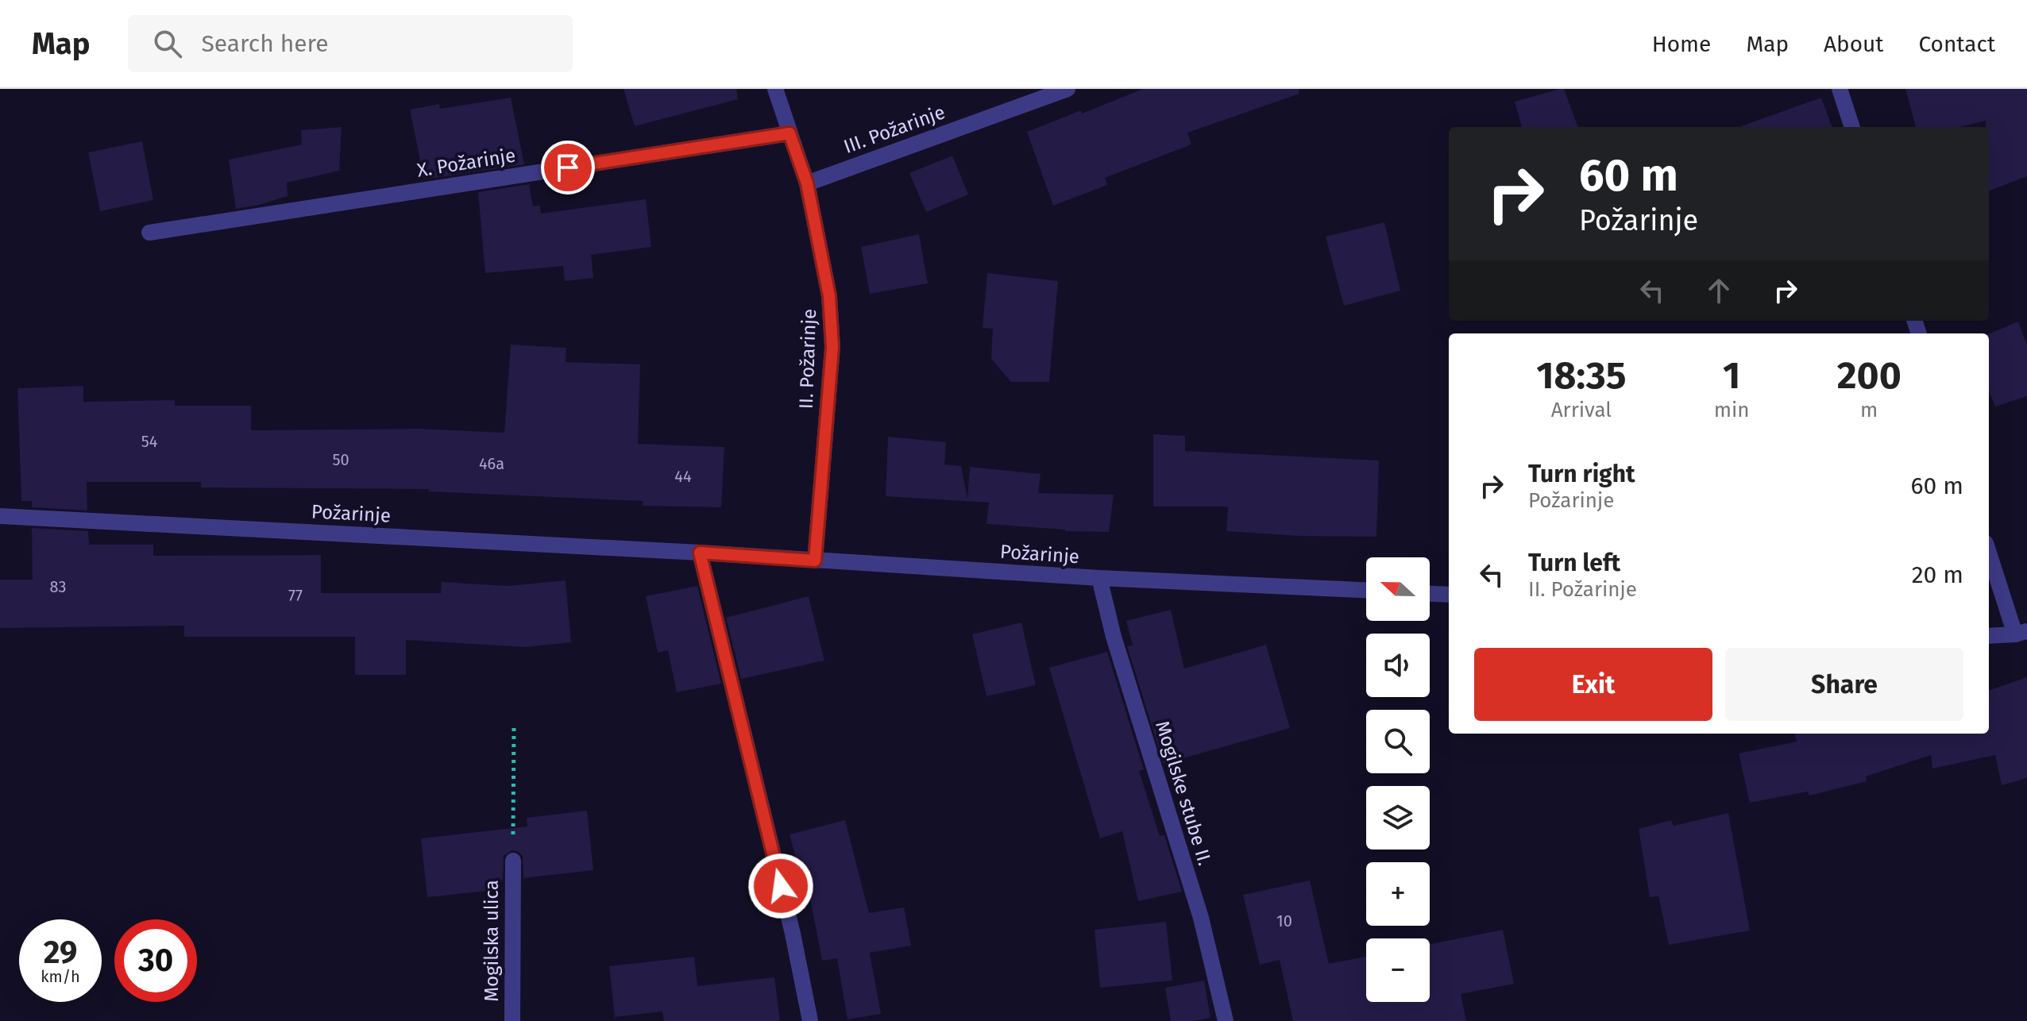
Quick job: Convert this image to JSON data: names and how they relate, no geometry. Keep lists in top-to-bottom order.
{
  "streets": {
    "street": [
      "III. Požarinje",
      "X. Požarinje",
      "II. Požarinje",
      "Požarinje",
      "Mogilske stube II.",
      "Mogilska ulica"
    ]
  },
  "crossings": [
    ["III. Požarinje", "II. Požarinje"],
    ["X. Požarinje", "II. Požarinje"],
    ["II. Požarinje", "Požarinje"],
    ["Požarinje", "Mogilske stube II."]
  ],
  "house_numbers": [
    "54",
    "50",
    "46a",
    "44",
    "83",
    "77",
    "10"
  ],
  "north": "left",
  "page": {
    "header": "Map",
    "search": "Search here",
    "nav": [
      "Home",
      "Map",
      "About",
      "Contact"
    ],
    "turn": ["60 m", "Požarinje"],
    "eta": [
      "18:35",
      "Arrival",
      "1",
      "min",
      "200",
      "m"
    ],
    "list": [
      {
        "name": "Turn right",
        "note": "Požarinje",
        "value": "60 m"
      },
      {
        "name": "Turn left",
        "note": "II. Požarinje",
        "value": "20 m"
      }
    ],
    "map_buttons": ["+", "−"],
    "buttons": ["Exit", "Share"],
    "speed": "29 km/h",
    "limit": "30"
  }
}
